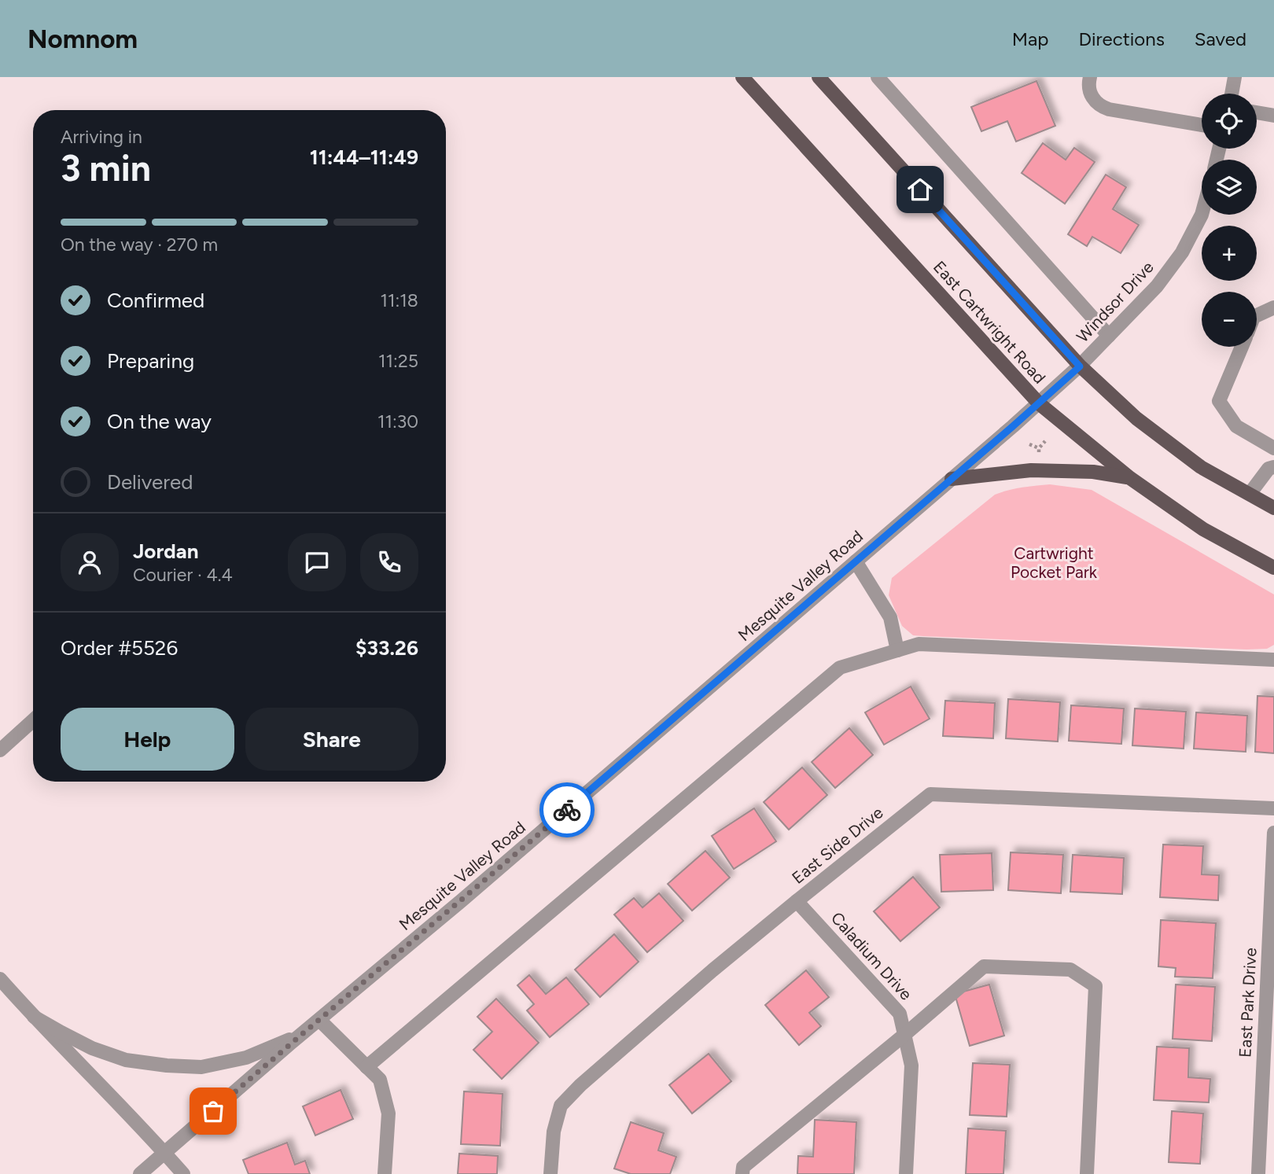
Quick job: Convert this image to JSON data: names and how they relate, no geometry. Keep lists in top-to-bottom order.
{
  "streets": {
    "main road": ["East Cartwright Road"],
    "street": [
      "Windsor Drive",
      "Mesquite Valley Road",
      "East Side Drive",
      "Caladium Drive",
      "East Park Drive"
    ]
  },
  "crossings": [
    ["Windsor Drive", "East Cartwright Road"],
    ["Windsor Drive", "Mesquite Valley Road"],
    ["East Cartwright Road", "Mesquite Valley Road"],
    ["East Side Drive", "Caladium Drive"]
  ],
  "parks": ["Cartwright Pocket Park"],
  "page": {
    "header": "Nomnom",
    "nav": ["Map", "Directions", "Saved"],
    "map_buttons": ["+", "−"],
    "heading": ["3 min", "Arriving in", "11:44–11:49"],
    "panel": [
      "Jordan",
      "Courier · 4.4",
      "Order #5526",
      "$33.26"
    ],
    "bar": "On the way · 270 m",
    "list": [
      ["Confirmed", "11:18"],
      ["Preparing", "11:25"],
      ["On the way", "11:30"],
      "Delivered"
    ],
    "buttons": ["Help", "Share"]
  }
}
